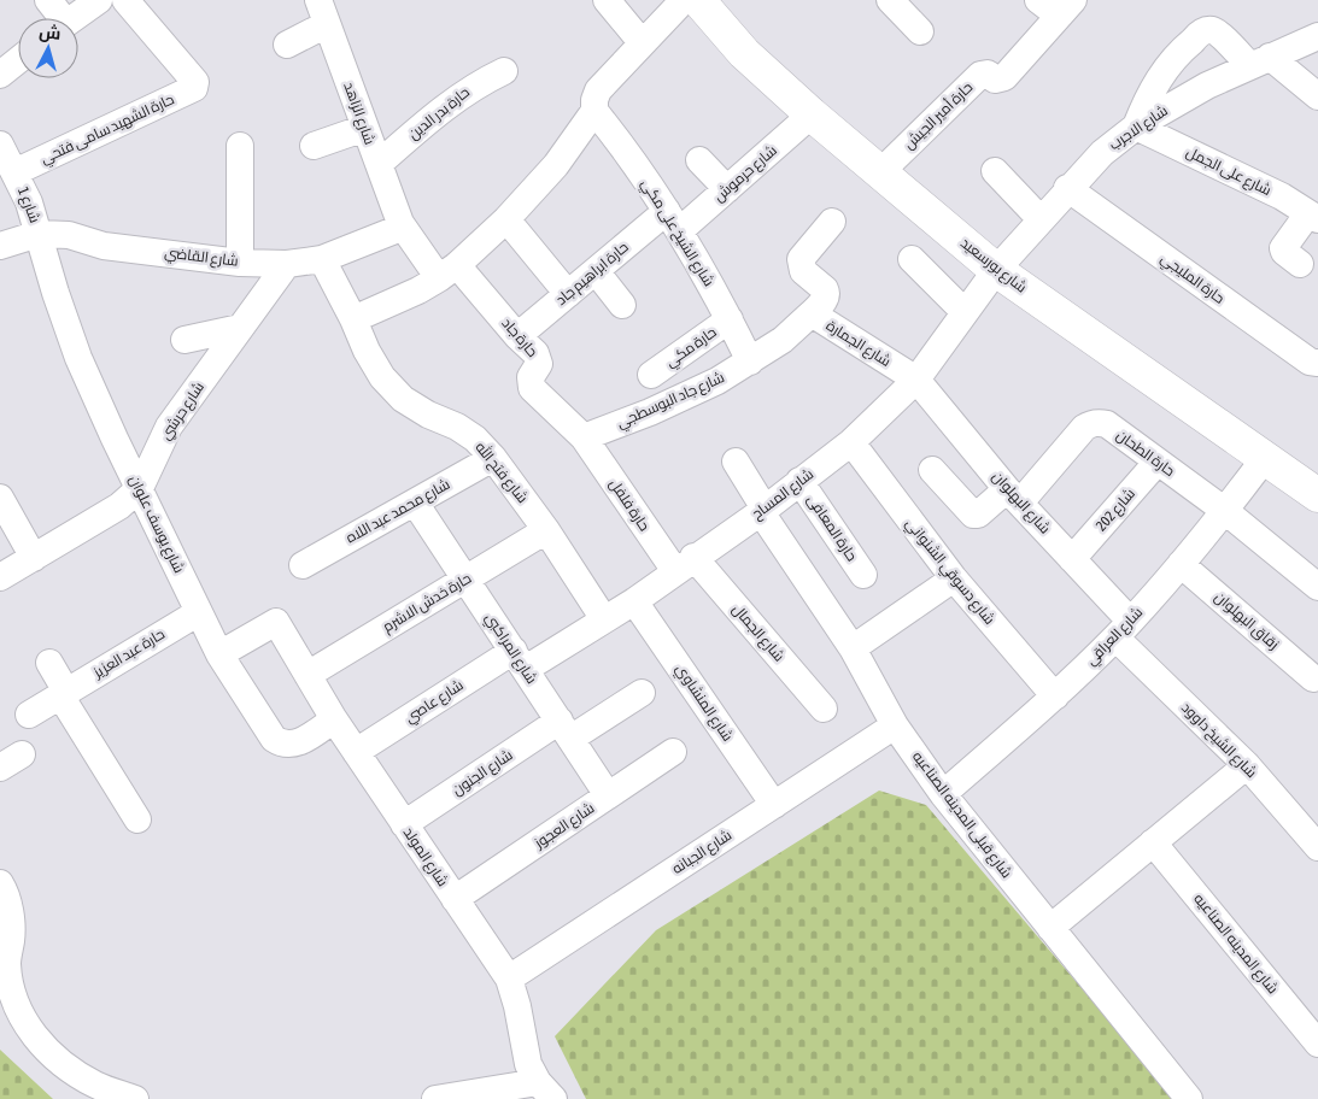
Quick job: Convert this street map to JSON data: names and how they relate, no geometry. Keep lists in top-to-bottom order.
{
  "streets": {
    "street": [
      "شارع الزاهد",
      "حارة بدر الدين",
      "حارة أمير الجيش",
      "شارع الاجرب",
      "حارة الشهيد سامى فتحي",
      "شارع على الجمل",
      "شارع حرموش",
      "شارع 1",
      "شارع الشيخ على مكي",
      "شارع القاضي",
      "شارع بورسعيد",
      "حارة ابراهيم جاد",
      "حارة المليجي",
      "حارة جاد",
      "شارع الجمارة",
      "حارة مكي",
      "شارع جاد البوسطجي",
      "شارع حرشي",
      "حارة الطحان",
      "شارع فتح الله",
      "شارع المساح",
      "شارع البهلوان",
      "حارة فلفل",
      "شارع 202",
      "شارع محمد عبد اللاه",
      "شارع يوسف علوان",
      "حارة المعافى",
      "شارع دسوقي الشنواني",
      "حارة خدش الاشرم",
      "زقاق البهلوان",
      "شارع الجمال",
      "شارع العراقي",
      "شارع المراكبي",
      "حارة عبد العزيز",
      "شارع عاصي",
      "شارع المنشاوي",
      "شارع الشيخ داوود",
      "شارع الجنون",
      "شارع قبلى المدينه الصناعيه",
      "شارع العجوز",
      "شارع الجبانه",
      "شارع المولد",
      "شارع المدينه الصناعيه"
    ]
  },
  "crossings": [
    ["شارع الزاهد", "حارة بدر الدين"],
    ["شارع الزاهد", "شارع القاضي"],
    ["شارع الزاهد", "حارة جاد"],
    ["حارة أمير الجيش", "شارع بورسعيد"],
    ["شارع الاجرب", "شارع على الجمل"],
    ["شارع الاجرب", "شارع بورسعيد"],
    ["شارع الاجرب", "حارة المليجي"],
    ["شارع الاجرب", "شارع المساح"],
    ["حارة الشهيد سامى فتحي", "شارع 1"],
    ["شارع حرموش", "شارع الشيخ على مكي"],
    ["شارع حرموش", "شارع بورسعيد"],
    ["شارع حرموش", "حارة ابراهيم جاد"],
    ["شارع 1", "شارع القاضي"],
    ["شارع 1", "شارع يوسف علوان"],
    ["شارع الشيخ على مكي", "حارة ابراهيم جاد"],
    ["شارع الشيخ على مكي", "حارة مكي"],
    ["شارع الشيخ على مكي", "شارع جاد البوسطجي"],
    ["شارع القاضي", "شارع حرشي"],
    ["شارع القاضي", "شارع فتح الله"],
    ["شارع القاضي", "شارع يوسف علوان"],
    ["شارع بورسعيد", "شارع المساح"],
    ["شارع بورسعيد", "شارع العراقي"],
    ["حارة ابراهيم جاد", "حارة جاد"],
    ["حارة جاد", "شارع جاد البوسطجي"],
    ["حارة جاد", "حارة فلفل"],
    ["شارع الجمارة", "شارع جاد البوسطجي"],
    ["شارع الجمارة", "شارع المساح"],
    ["شارع الجمارة", "شارع البهلوان"],
    ["شارع جاد البوسطجي", "حارة فلفل"],
    ["شارع حرشي", "شارع يوسف علوان"],
    ["حارة الطحان", "شارع البهلوان"],
    ["حارة الطحان", "شارع 202"],
    ["حارة الطحان", "شارع العراقي"],
    ["شارع فتح الله", "شارع المساح"],
    ["شارع فتح الله", "شارع محمد عبد اللاه"],
    ["شارع فتح الله", "حارة خدش الاشرم"],
    ["شارع المساح", "شارع البهلوان"],
    ["شارع المساح", "حارة فلفل"],
    ["شارع المساح", "حارة المعافى"],
    ["شارع المساح", "شارع دسوقي الشنواني"],
    ["شارع المساح", "شارع الجمال"],
    ["شارع المساح", "شارع المراكبي"],
    ["شارع المساح", "شارع عاصي"],
    ["شارع المساح", "شارع المنشاوي"],
    ["شارع المساح", "شارع قبلى المدينه الصناعيه"],
    ["شارع البهلوان", "شارع 202"],
    ["شارع البهلوان", "شارع العراقي"],
    ["شارع البهلوان", "شارع الشيخ داوود"],
    ["حارة فلفل", "شارع الجمال"],
    ["شارع محمد عبد اللاه", "شارع المراكبي"],
    ["شارع يوسف علوان", "حارة عبد العزيز"],
    ["شارع يوسف علوان", "شارع المولد"],
    ["شارع دسوقي الشنواني", "شارع العراقي"],
    ["حارة خدش الاشرم", "شارع المراكبي"],
    ["حارة خدش الاشرم", "شارع المولد"],
    ["زقاق البهلوان", "شارع العراقي"],
    ["شارع العراقي", "شارع الشيخ داوود"],
    ["شارع العراقي", "شارع قبلى المدينه الصناعيه"],
    ["شارع المراكبي", "شارع عاصي"],
    ["شارع المراكبي", "شارع الجنون"],
    ["شارع المراكبي", "شارع العجوز"],
    ["شارع عاصي", "شارع المولد"],
    ["شارع المنشاوي", "شارع الجبانه"],
    ["شارع الجنون", "شارع المولد"],
    ["شارع قبلى المدينه الصناعيه", "شارع الجبانه"],
    ["شارع العجوز", "شارع المولد"],
    ["شارع الجبانه", "شارع المولد"]
  ],
  "north": "top"
}
